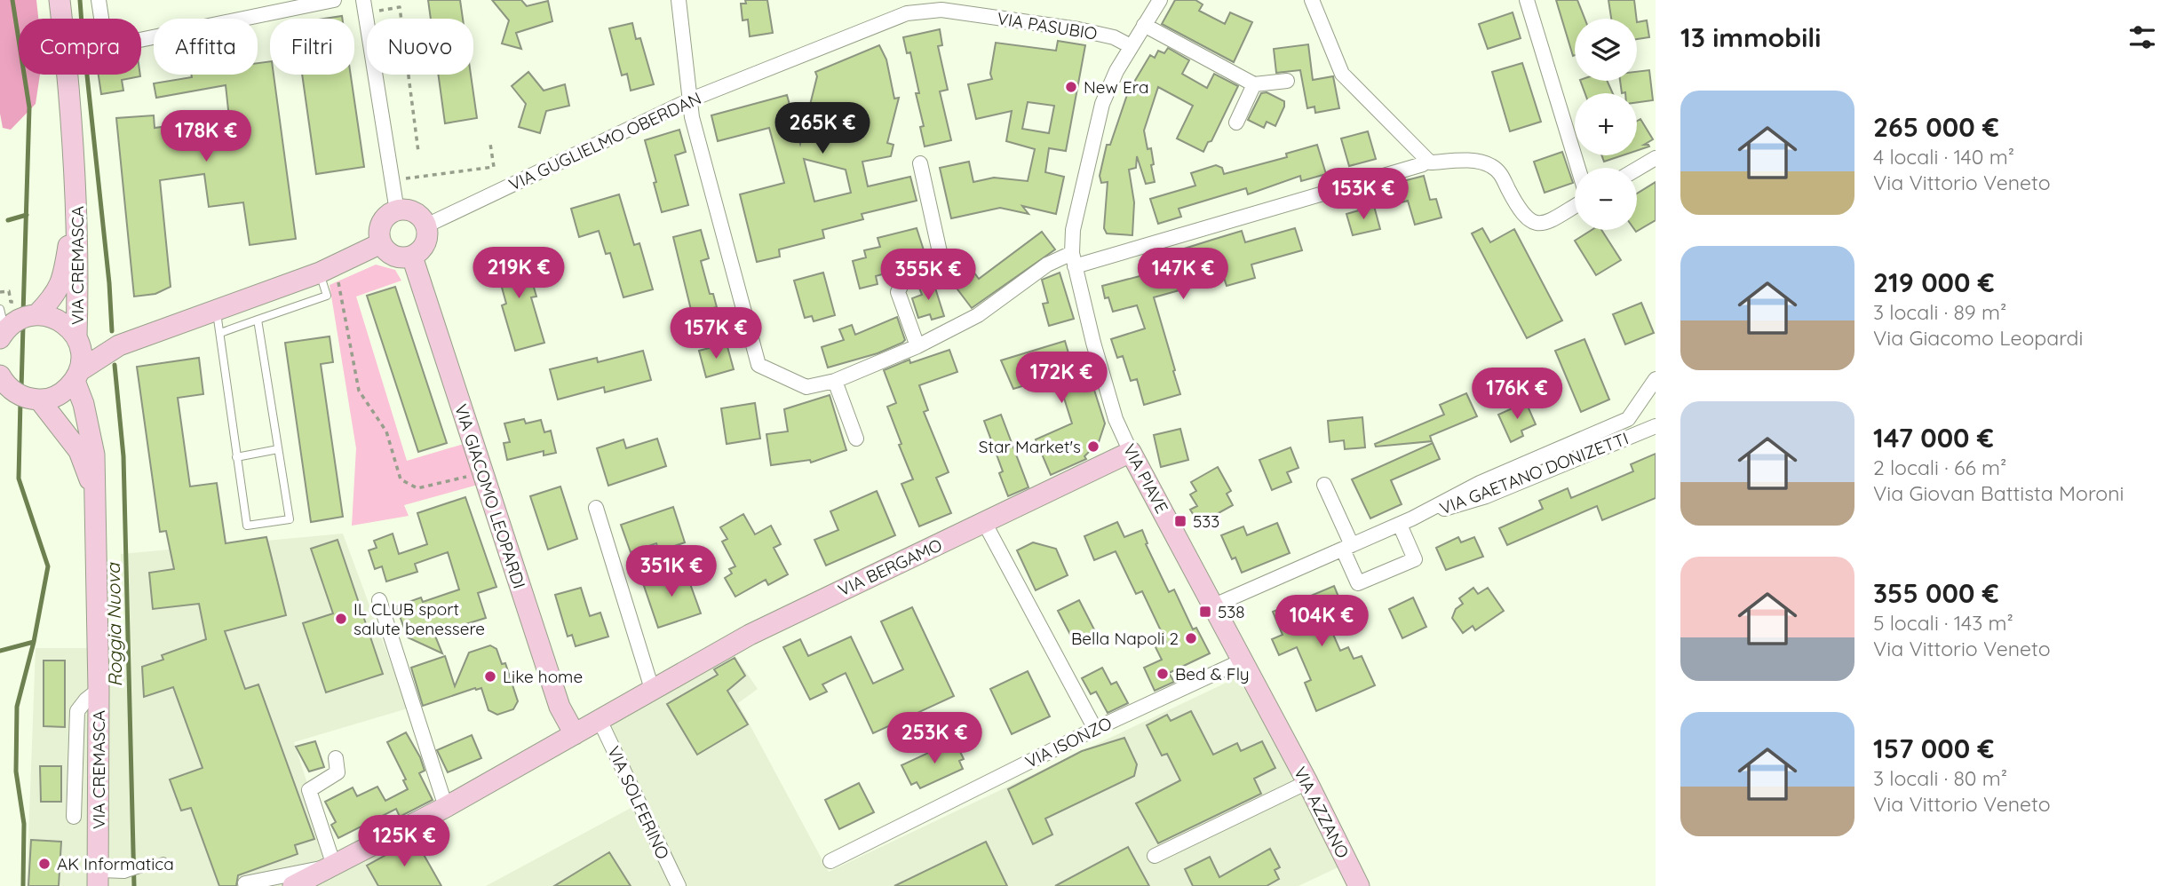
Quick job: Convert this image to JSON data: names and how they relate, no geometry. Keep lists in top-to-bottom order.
{
  "streets": {
    "street": [
      "VIA PASUBIO",
      "VIA GUGLIELMO OBERDAN",
      "VIA CREMASCA",
      "VIA GAETANO DONIZETTI",
      "VIA PIAVE",
      "VIA GIACOMO LEOPARDI",
      "VIA BERGAMO",
      "VIA ISONZO",
      "VIA SOLFERINO",
      "VIA AZZANO"
    ]
  },
  "crossings": [
    ["VIA PASUBIO", "VIA GUGLIELMO OBERDAN"],
    ["VIA PASUBIO", "VIA PIAVE"],
    ["VIA GUGLIELMO OBERDAN", "VIA GIACOMO LEOPARDI"],
    ["VIA GAETANO DONIZETTI", "VIA PIAVE"],
    ["VIA PIAVE", "VIA BERGAMO"],
    ["VIA PIAVE", "VIA ISONZO"],
    ["VIA PIAVE", "VIA AZZANO"],
    ["VIA GIACOMO LEOPARDI", "VIA BERGAMO"],
    ["VIA BERGAMO", "VIA SOLFERINO"]
  ],
  "water": ["Roggia Nuova"],
  "places": {
    "other": [
      "New Era",
      "Star Market's",
      "IL CLUB sport salute benessere",
      "Bella Napoli 2",
      "Bed & Fly",
      "Like home",
      "AK Informatica"
    ],
    "transit": ["533", "538"]
  },
  "page": {
    "heading": "13 immobili",
    "map_buttons": ["+", "−"],
    "chip": [
      "Compra",
      "Affitta",
      "Filtri",
      "Nuovo"
    ],
    "list": [
      {
        "name": "265 000 €",
        "note": "4 locali · 140 m² · Via Vittorio Veneto"
      },
      {
        "name": "219 000 €",
        "note": "3 locali · 89 m² · Via Giacomo Leopardi"
      },
      {
        "name": "147 000 €",
        "note": "2 locali · 66 m² · Via Giovan Battista Moroni"
      },
      {
        "name": "355 000 €",
        "note": "5 locali · 143 m² · Via Vittorio Veneto"
      },
      {
        "name": "157 000 €",
        "note": "3 locali · 80 m² · Via Vittorio Veneto"
      }
    ],
    "price": [
      "265K €",
      "178K €",
      "153K €",
      "219K €",
      "147K €",
      "355K €",
      "157K €",
      "172K €",
      "176K €",
      "351K €",
      "104K €",
      "253K €",
      "125K €"
    ]
  }
}
